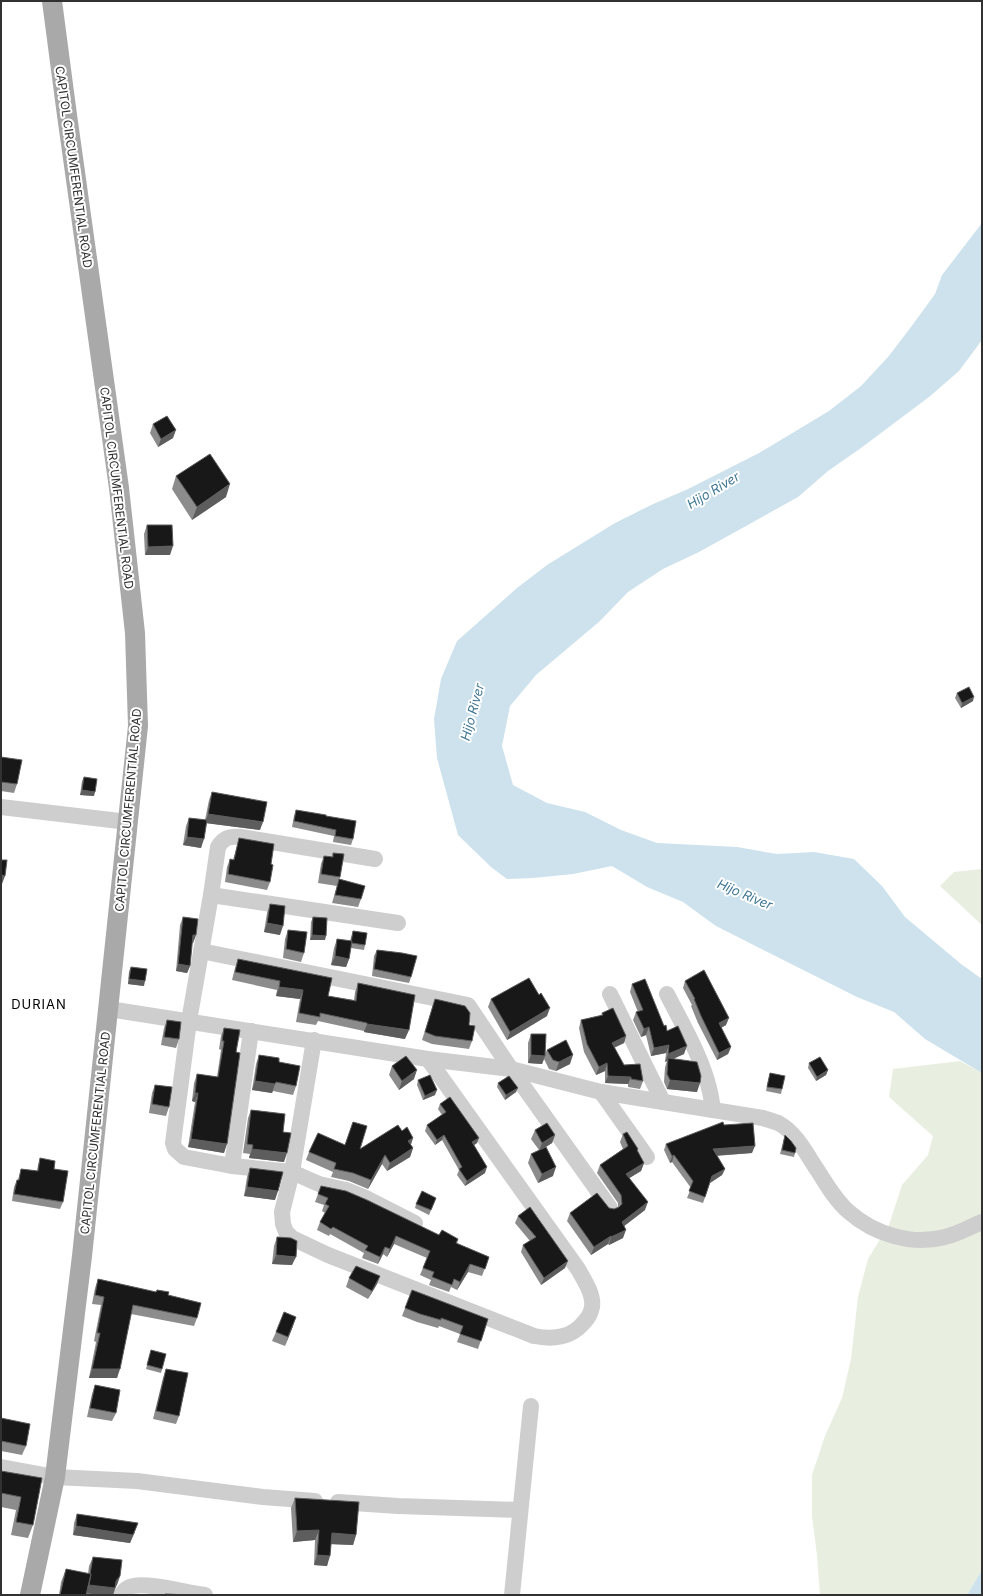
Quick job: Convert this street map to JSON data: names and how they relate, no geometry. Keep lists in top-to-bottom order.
{
  "streets": {
    "main road": ["CAPITOL CIRCUMFERENTIAL ROAD"]
  },
  "districts": ["DURIAN"],
  "water": ["Hijo River"]
}
